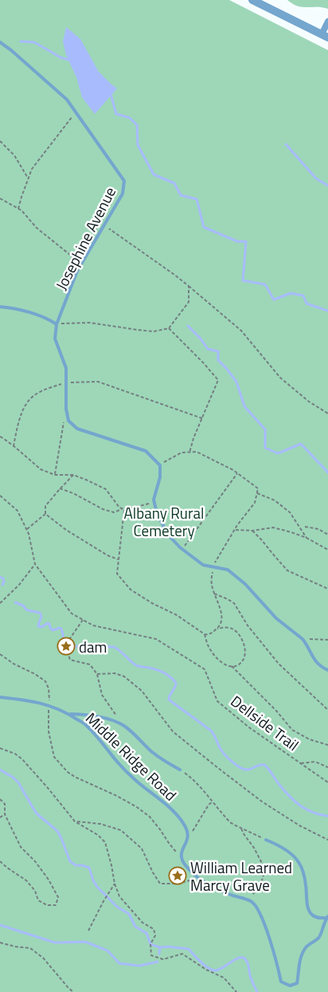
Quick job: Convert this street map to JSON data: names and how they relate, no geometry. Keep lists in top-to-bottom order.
{
  "streets": {
    "lane": ["Josephine Avenue", "Middle Ridge Road"],
    "path": ["Dellside Trail"]
  },
  "parks": ["Albany Rural Cemetery"],
  "places": {
    "place": ["dam", "William Learned Marcy Grave"]
  }
}
